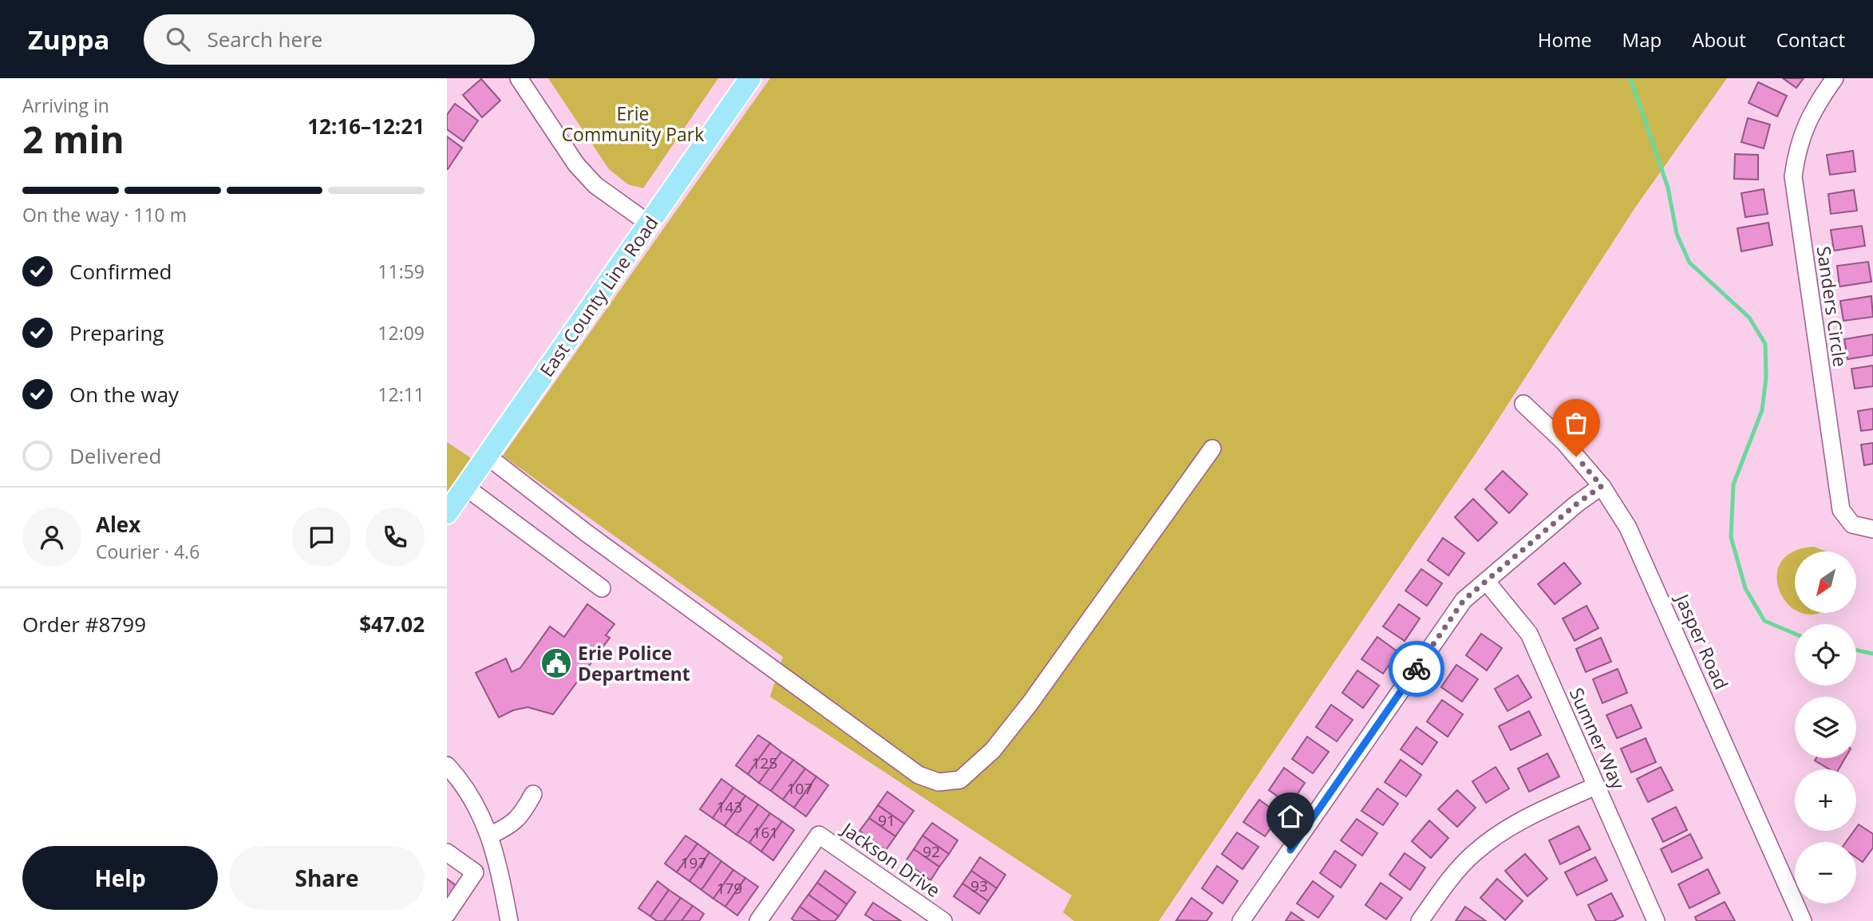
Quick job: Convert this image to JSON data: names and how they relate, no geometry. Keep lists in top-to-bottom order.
{
  "streets": {
    "main road": ["East County Line Road"],
    "street": [
      "Sanders Circle",
      "Jasper Road",
      "Sumner Way",
      "Jackson Drive"
    ]
  },
  "parks": ["Erie Community Park"],
  "places": {
    "public building": ["Erie Police Department"]
  },
  "house_numbers": [
    "125",
    "107",
    "143",
    "91",
    "161",
    "92",
    "197",
    "93",
    "179"
  ],
  "north": "bottom left",
  "page": {
    "header": "Zuppa",
    "search": "Search here",
    "nav": [
      "Home",
      "Map",
      "About",
      "Contact"
    ],
    "heading": ["2 min", "Arriving in", "12:16–12:21"],
    "panel": [
      "Alex",
      "Courier · 4.6",
      "Order #8799",
      "$47.02"
    ],
    "bar": "On the way · 110 m",
    "list": [
      ["Confirmed", "11:59"],
      ["Preparing", "12:09"],
      ["On the way", "12:11"],
      "Delivered"
    ],
    "map_buttons": ["+", "−"],
    "buttons": ["Help", "Share"]
  }
}
